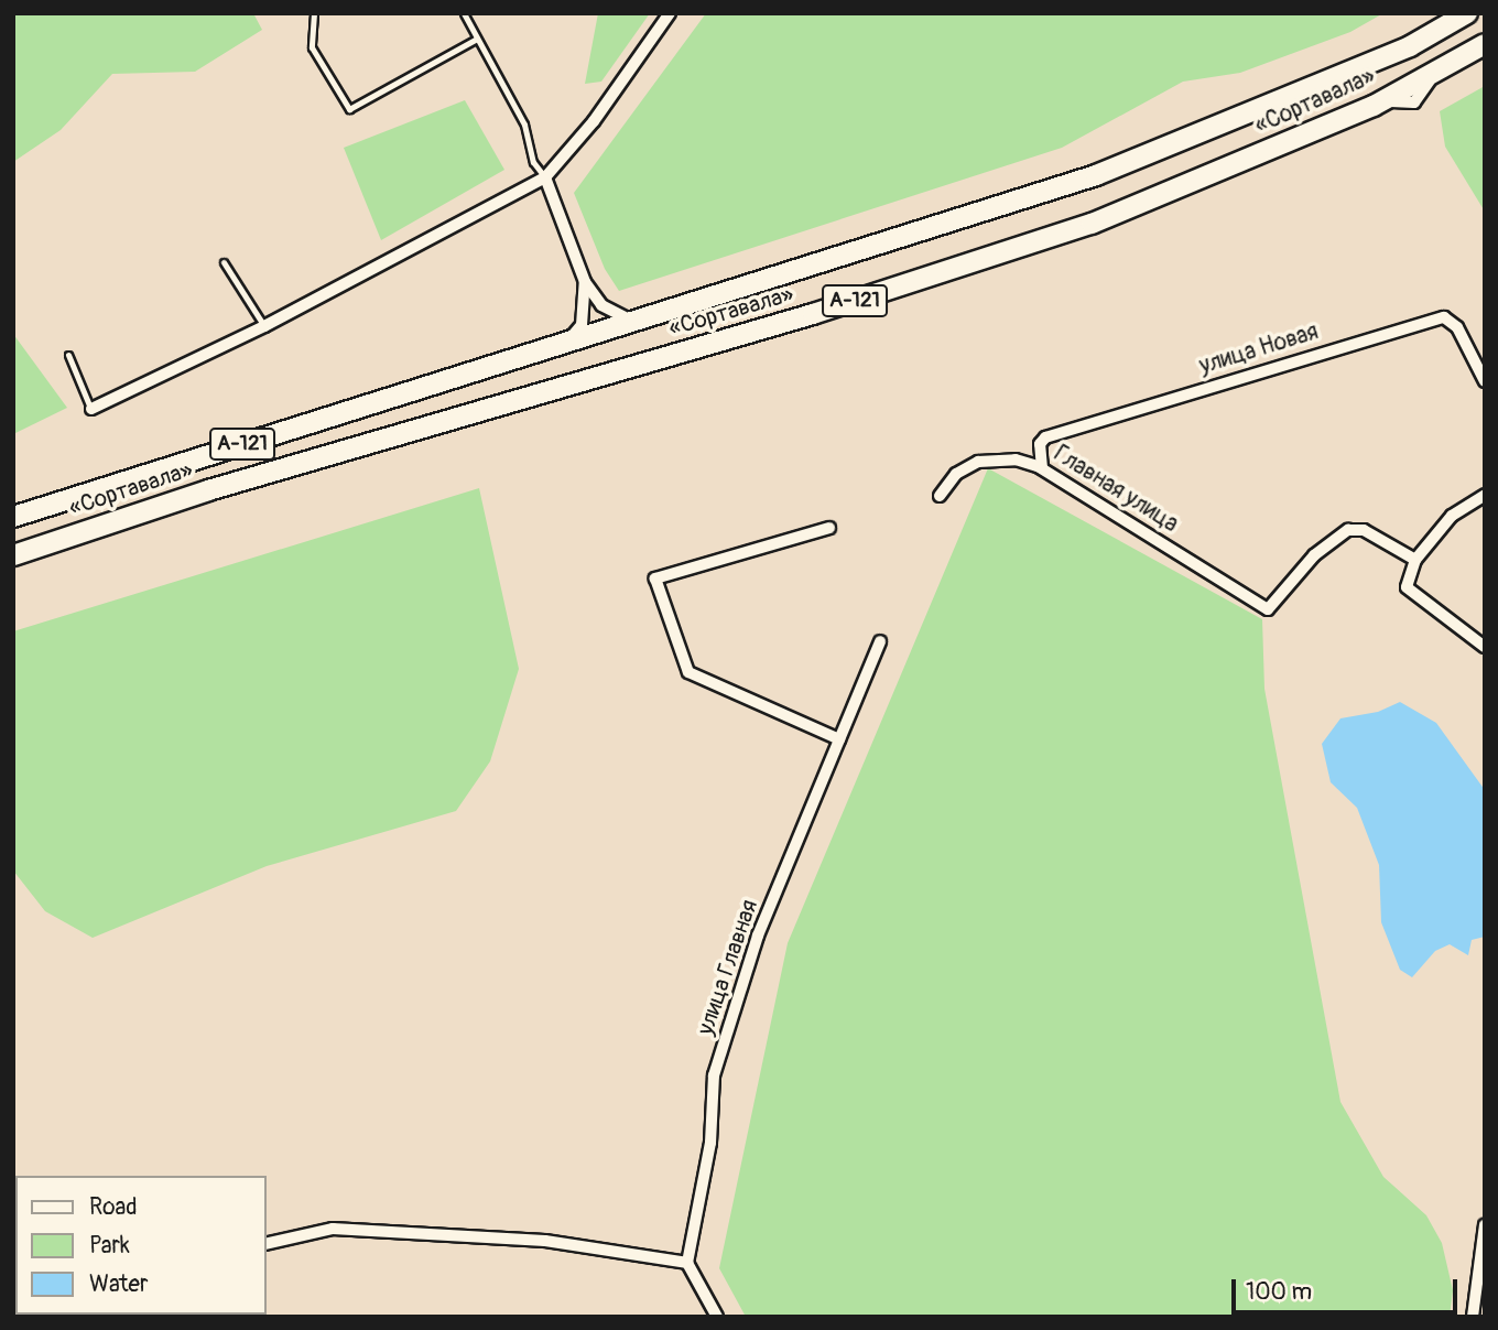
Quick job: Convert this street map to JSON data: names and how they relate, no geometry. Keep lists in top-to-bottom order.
{
  "streets": {
    "highway": ["«Сортавала»", "А-121"],
    "street": ["улица Новая", "Главная улица", "улица Главная"]
  },
  "crossings": [
    ["улица Новая", "Главная улица"]
  ],
  "legend": ["Road", "Park", "Water"],
  "scale_bar": "100 m"
}
